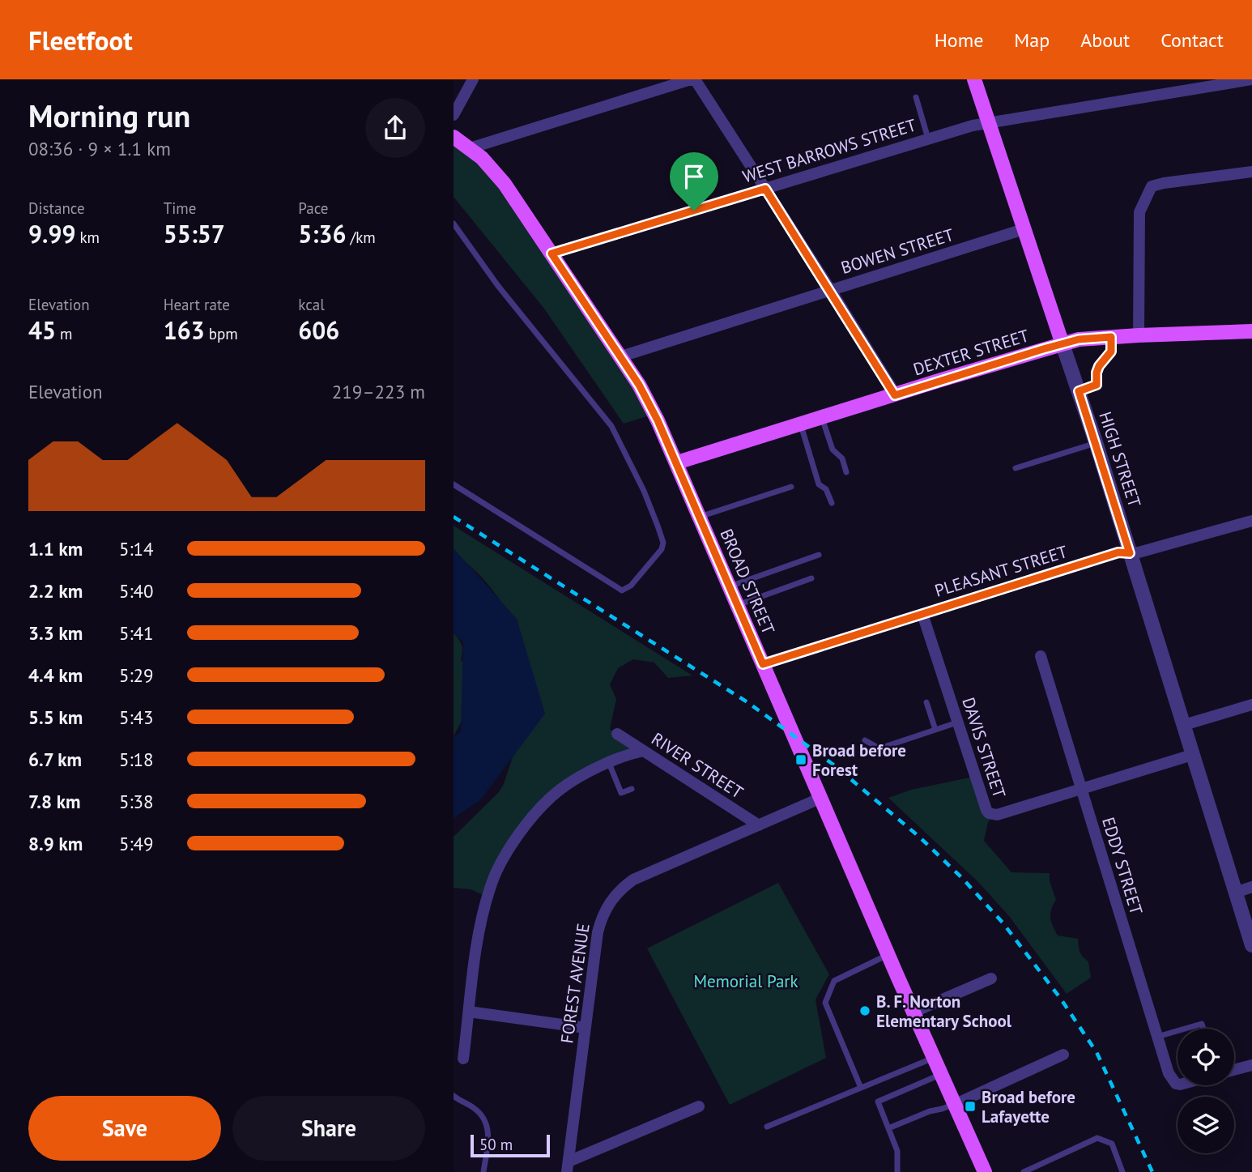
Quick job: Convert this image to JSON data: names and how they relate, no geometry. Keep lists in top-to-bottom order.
{
  "streets": {
    "main road": ["DEXTER STREET", "HIGH STREET", "BROAD STREET"],
    "street": [
      "WEST BARROWS STREET",
      "BOWEN STREET",
      "PLEASANT STREET",
      "DAVIS STREET",
      "RIVER STREET",
      "EDDY STREET",
      "FOREST AVENUE"
    ]
  },
  "crossings": [
    ["WEST BARROWS STREET", "HIGH STREET"],
    ["WEST BARROWS STREET", "BROAD STREET"],
    ["BOWEN STREET", "HIGH STREET"],
    ["BOWEN STREET", "BROAD STREET"],
    ["DEXTER STREET", "HIGH STREET"],
    ["DEXTER STREET", "BROAD STREET"],
    ["HIGH STREET", "PLEASANT STREET"],
    ["HIGH STREET", "DAVIS STREET"],
    ["PLEASANT STREET", "BROAD STREET"],
    ["PLEASANT STREET", "DAVIS STREET"],
    ["BROAD STREET", "FOREST AVENUE"],
    ["DAVIS STREET", "EDDY STREET"],
    ["RIVER STREET", "FOREST AVENUE"]
  ],
  "parks": ["Memorial Park"],
  "places": {
    "transit": ["Broad before Forest", "Broad before Lafayette"],
    "other": ["B. F. Norton Elementary School"]
  },
  "scale_bar": "50 m",
  "page": {
    "header": "Fleetfoot",
    "nav": [
      "Home",
      "Map",
      "About",
      "Contact"
    ],
    "heading": ["Morning run", "08:36 · 9 × 1.1 km"],
    "stats": [
      ["Distance", "9.99 km"],
      ["Time", "55:57"],
      ["Pace", "5:36 /km"],
      ["Elevation", "45 m"],
      ["Heart rate", "163 bpm"],
      ["kcal", "606"]
    ],
    "chart": ["Elevation", "219–223 m"],
    "list": [
      {
        "name": "1.1 km",
        "note": "5:14"
      },
      {
        "name": "2.2 km",
        "note": "5:40"
      },
      {
        "name": "3.3 km",
        "note": "5:41"
      },
      {
        "name": "4.4 km",
        "note": "5:29"
      },
      {
        "name": "5.5 km",
        "note": "5:43"
      },
      {
        "name": "6.7 km",
        "note": "5:18"
      },
      {
        "name": "7.8 km",
        "note": "5:38"
      },
      {
        "name": "8.9 km",
        "note": "5:49"
      }
    ],
    "buttons": ["Save", "Share"],
    "scale": "50 m"
  }
}
